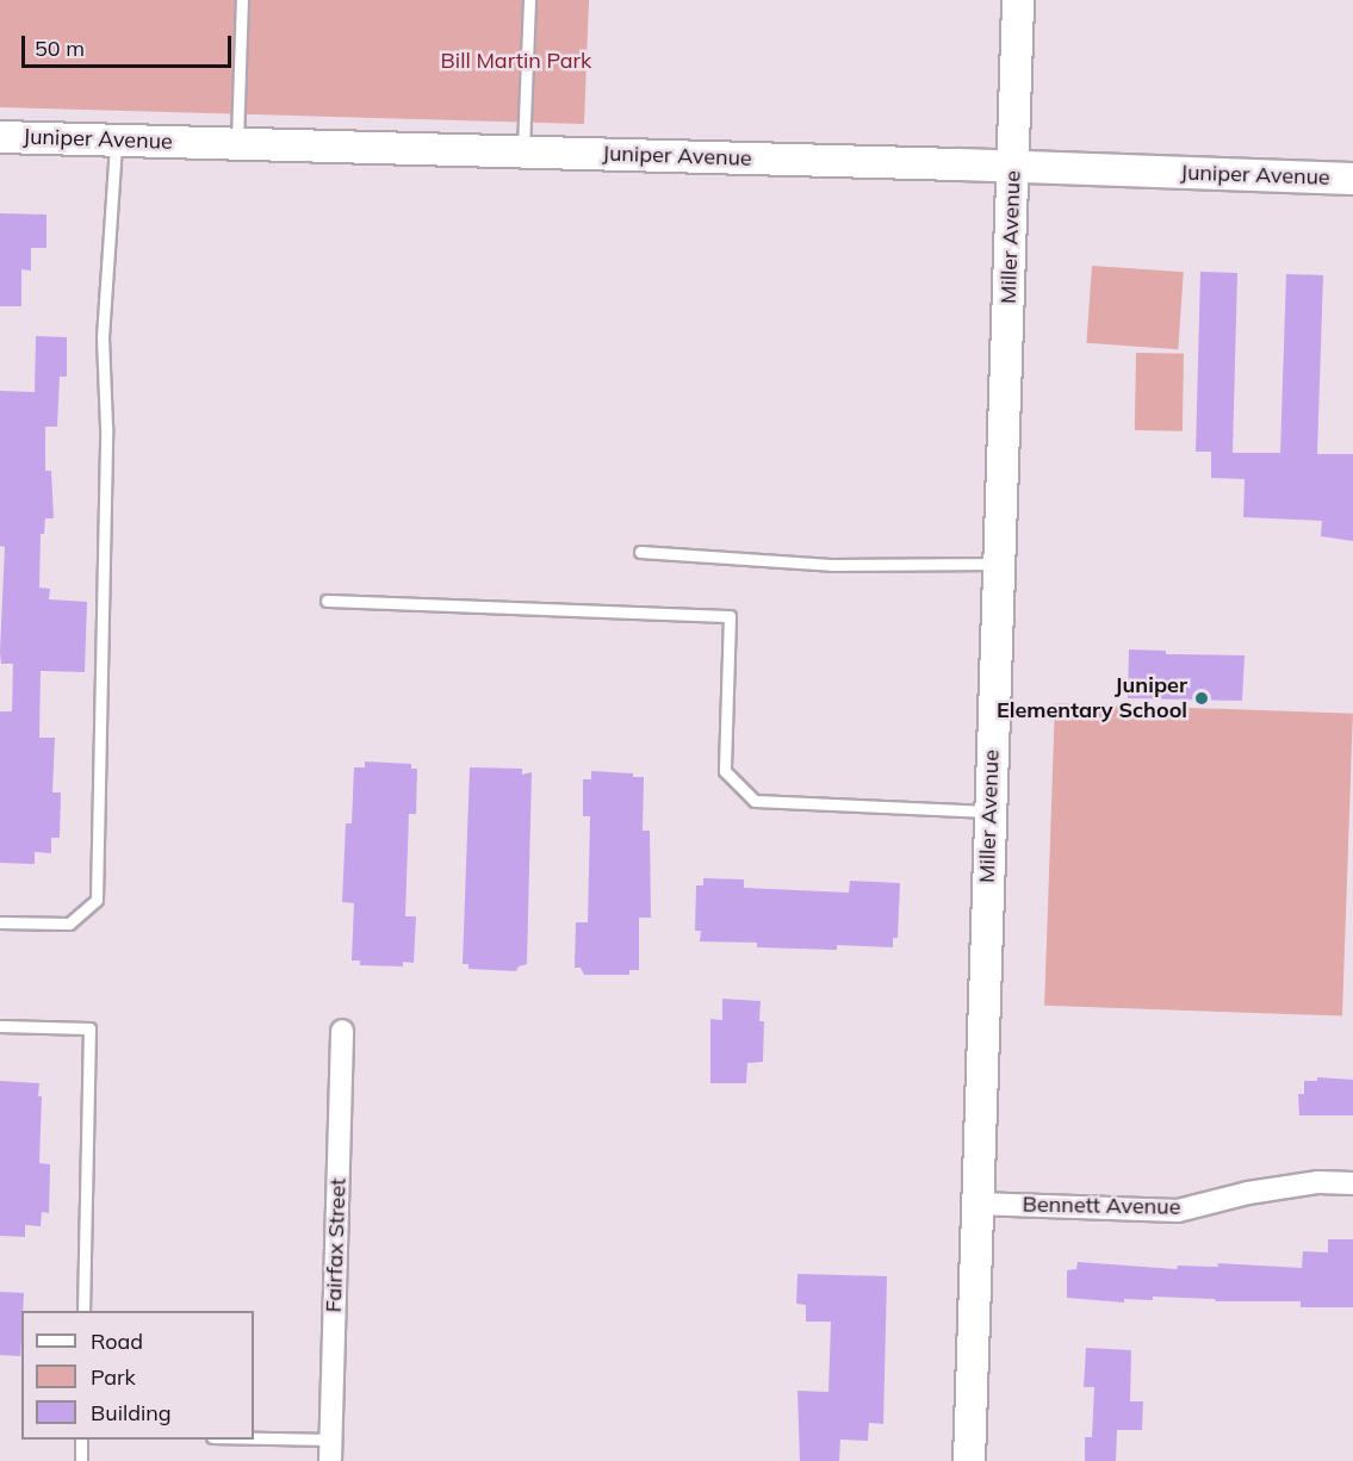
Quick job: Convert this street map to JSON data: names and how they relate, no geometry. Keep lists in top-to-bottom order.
{
  "streets": {
    "street": [
      "Juniper Avenue",
      "Miller Avenue",
      "Bennett Avenue",
      "Fairfax Street"
    ]
  },
  "crossings": [
    ["Juniper Avenue", "Miller Avenue"],
    ["Miller Avenue", "Bennett Avenue"]
  ],
  "parks": ["Bill Martin Park"],
  "places": ["Juniper Elementary School"],
  "legend": ["Road", "Park", "Building"],
  "scale_bar": "50 m"
}
